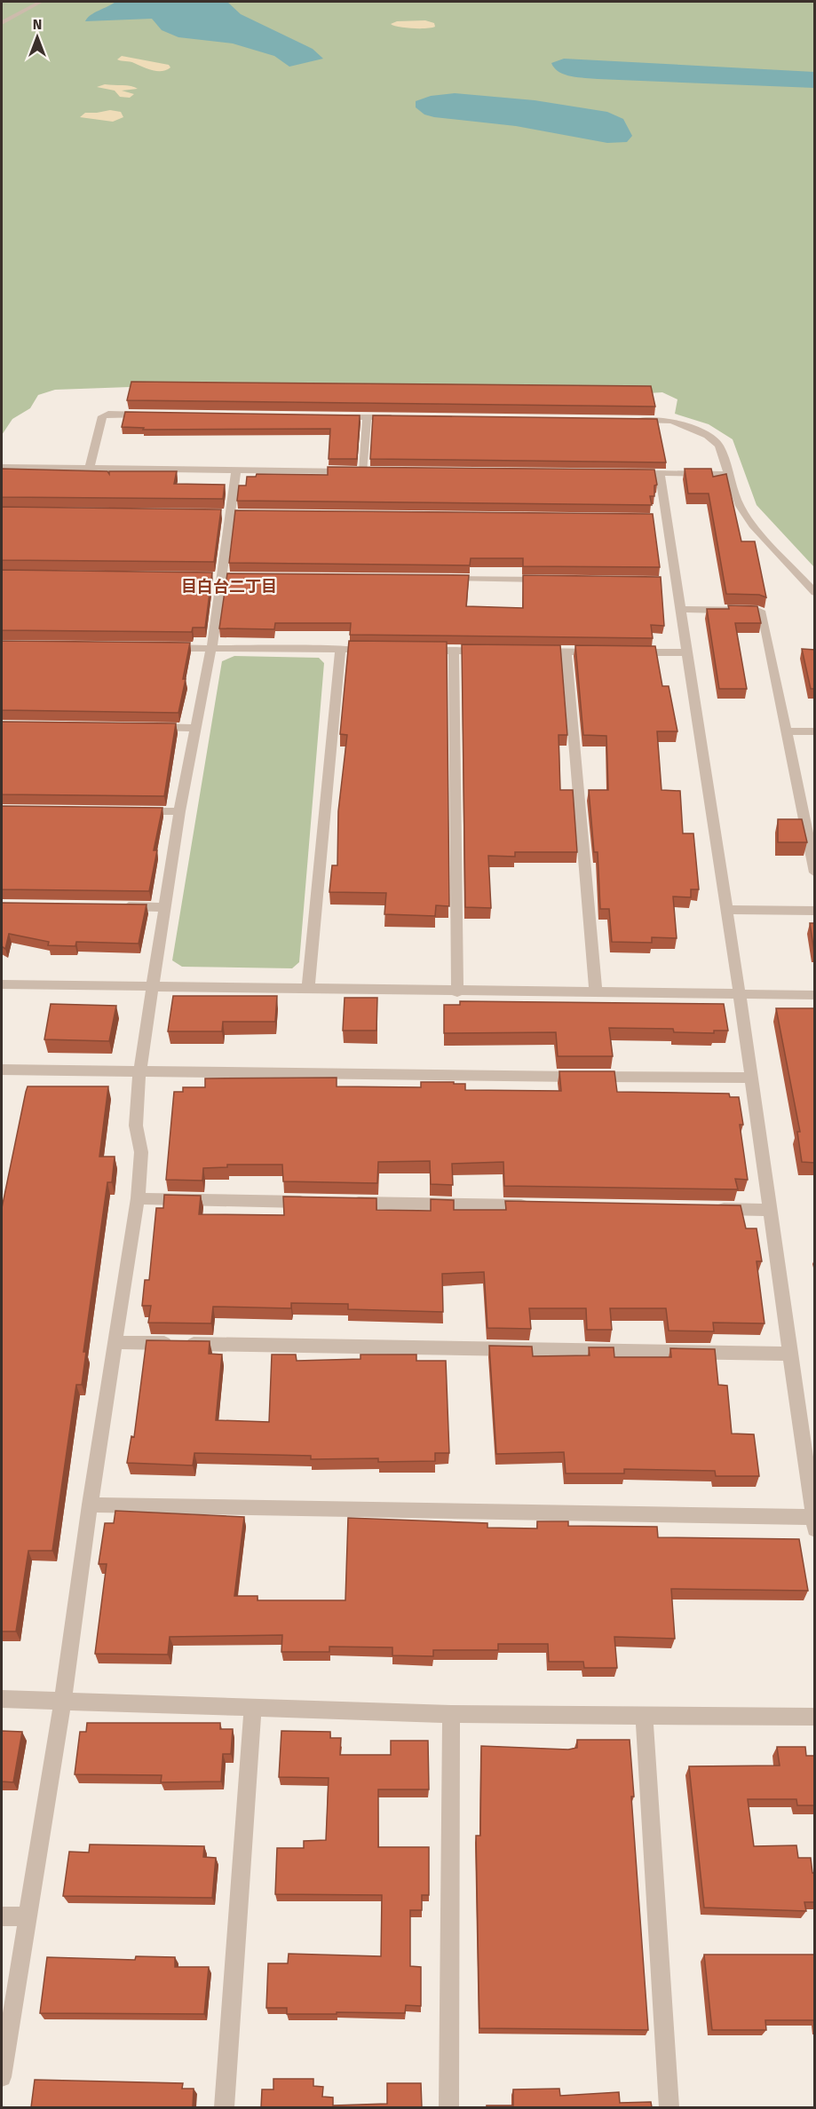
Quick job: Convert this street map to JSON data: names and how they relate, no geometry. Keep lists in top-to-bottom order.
{
  "districts": ["目白台二丁目"],
  "north": "top"
}
